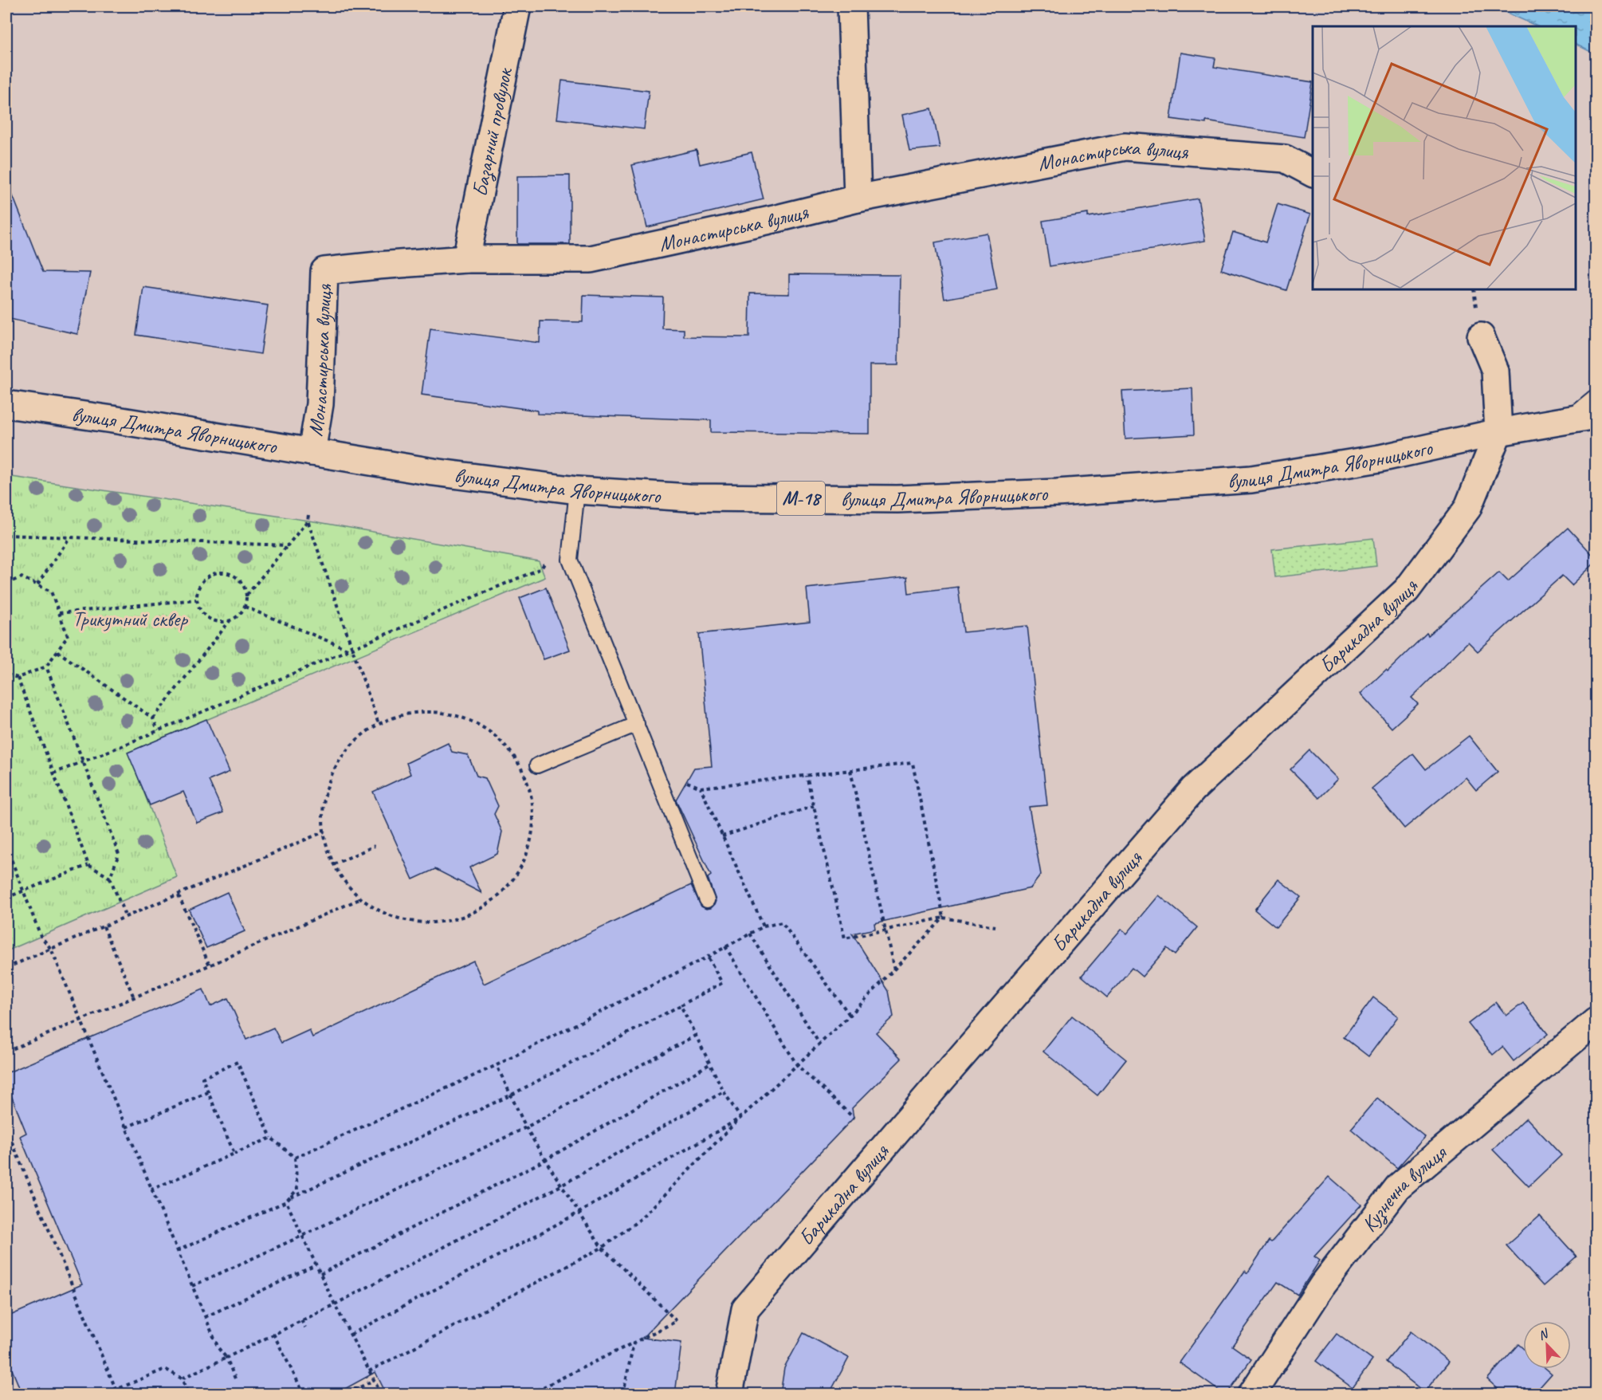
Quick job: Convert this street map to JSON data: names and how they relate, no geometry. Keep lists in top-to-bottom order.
{
  "streets": {
    "main road": [
      "Базарний провулок",
      "Монастирська вулиця",
      "вулиця Дмитра Яворницького",
      "М-18",
      "Барикадна вулиця",
      "Кузнечна вулиця"
    ]
  },
  "crossings": [
    ["Базарний провулок", "Монастирська вулиця"],
    ["Монастирська вулиця", "вулиця Дмитра Яворницького"],
    ["вулиця Дмитра Яворницького", "Барикадна вулиця"]
  ],
  "parks": ["Трикутний сквер"],
  "north": "top left"
}
